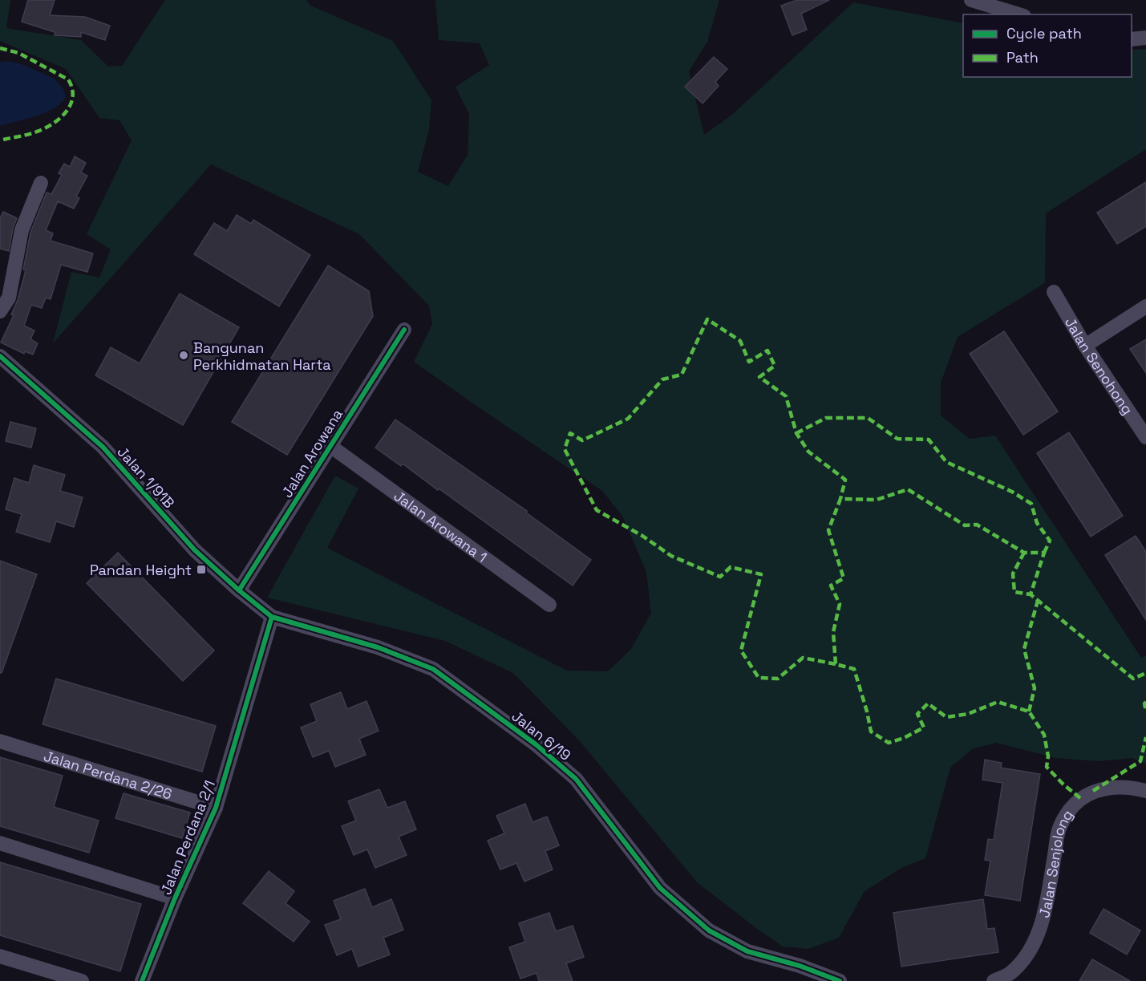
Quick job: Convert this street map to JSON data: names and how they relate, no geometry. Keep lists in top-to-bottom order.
{
  "streets": {
    "street": [
      "Jalan Senohong",
      "Jalan Arowana",
      "Jalan 1/91B",
      "Jalan Arowana 1",
      "Jalan 6/19",
      "Jalan Perdana 2/26",
      "Jalan Perdana 2/1",
      "Jalan Senjolong"
    ]
  },
  "crossings": [
    ["Jalan Arowana", "Jalan 1/91B"],
    ["Jalan Arowana", "Jalan Arowana 1"],
    ["Jalan 1/91B", "Jalan 6/19"],
    ["Jalan 1/91B", "Jalan Perdana 2/1"],
    ["Jalan 6/19", "Jalan Perdana 2/1"],
    ["Jalan Perdana 2/26", "Jalan Perdana 2/1"]
  ],
  "places": {
    "other": ["Bangunan Perkhidmatan Harta"],
    "transit": ["Pandan Height"]
  },
  "legend": ["Cycle path", "Path"]
}
